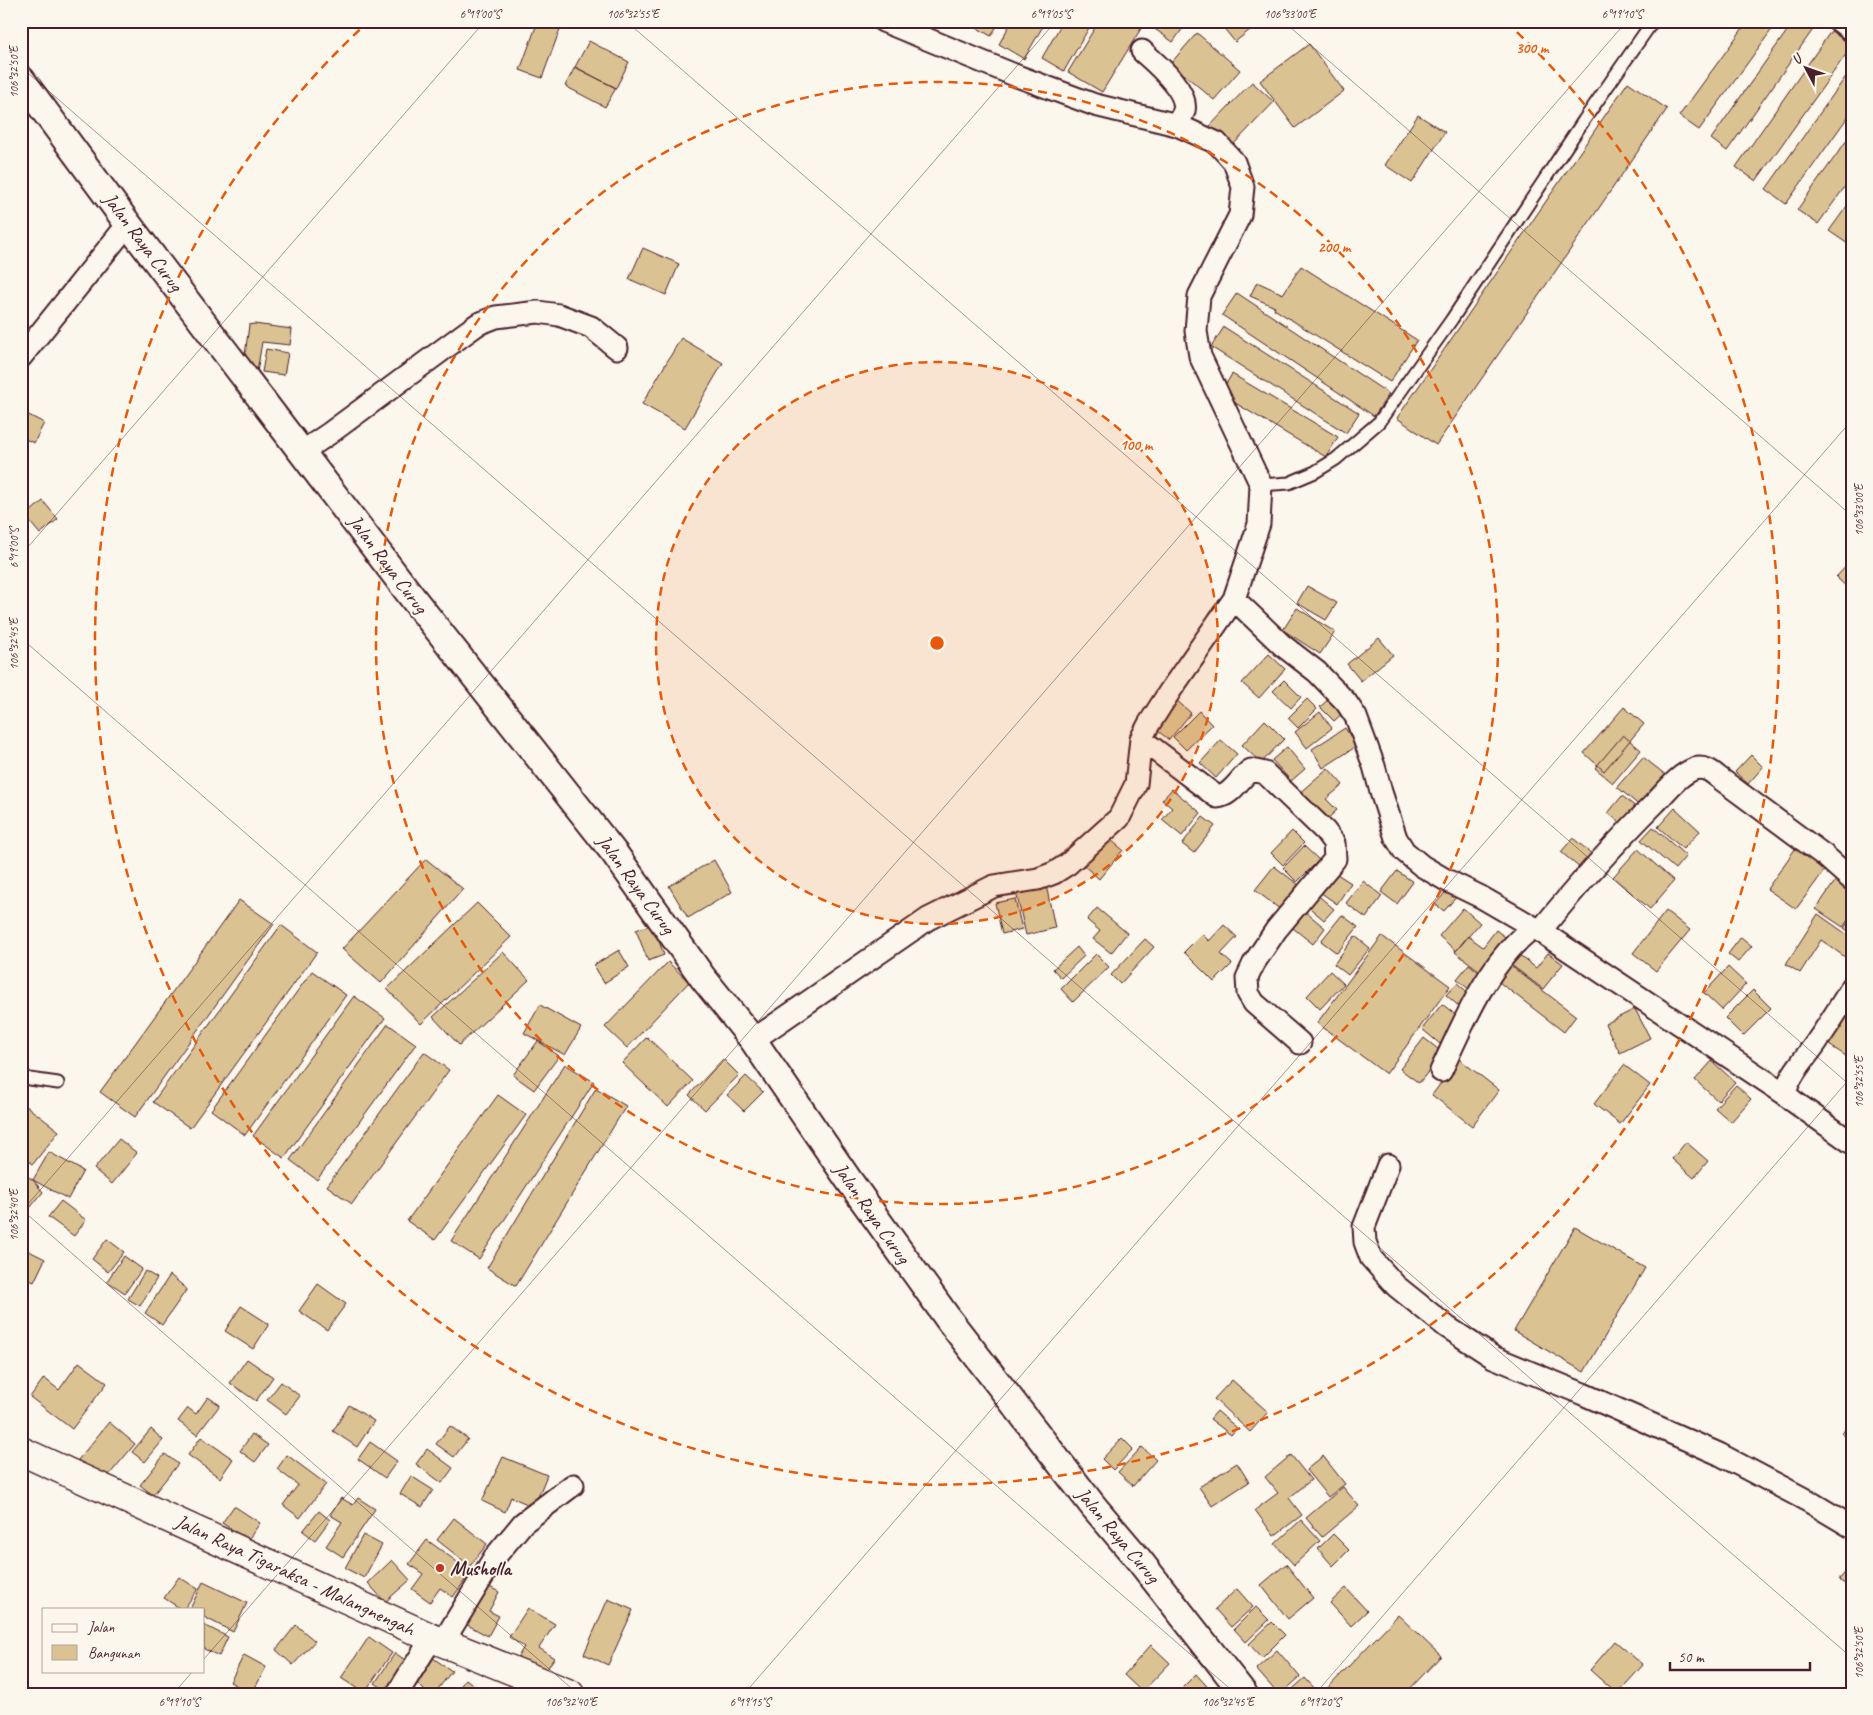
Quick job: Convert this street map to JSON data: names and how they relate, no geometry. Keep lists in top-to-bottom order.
{
  "streets": {
    "main road": ["Jalan Raya Tigaraksa - Malangnengah"],
    "street": ["Jalan Raya Curug"]
  },
  "places": ["Musholla"],
  "legend": ["Jalan", "Bangunan"],
  "scale_bar": "50 m",
  "north": "top left",
  "coordinates": [
    "6°19'00\"S",
    "106°32'55\"E",
    "6°19'05\"S",
    "106°33'00\"E",
    "6°19'10\"S",
    "106°32'50\"E",
    "106°32'45\"E",
    "106°32'40\"E",
    "6°19'15\"S",
    "6°19'20\"S"
  ],
  "rings": ["300 m", "200 m", "100 m"]
}
